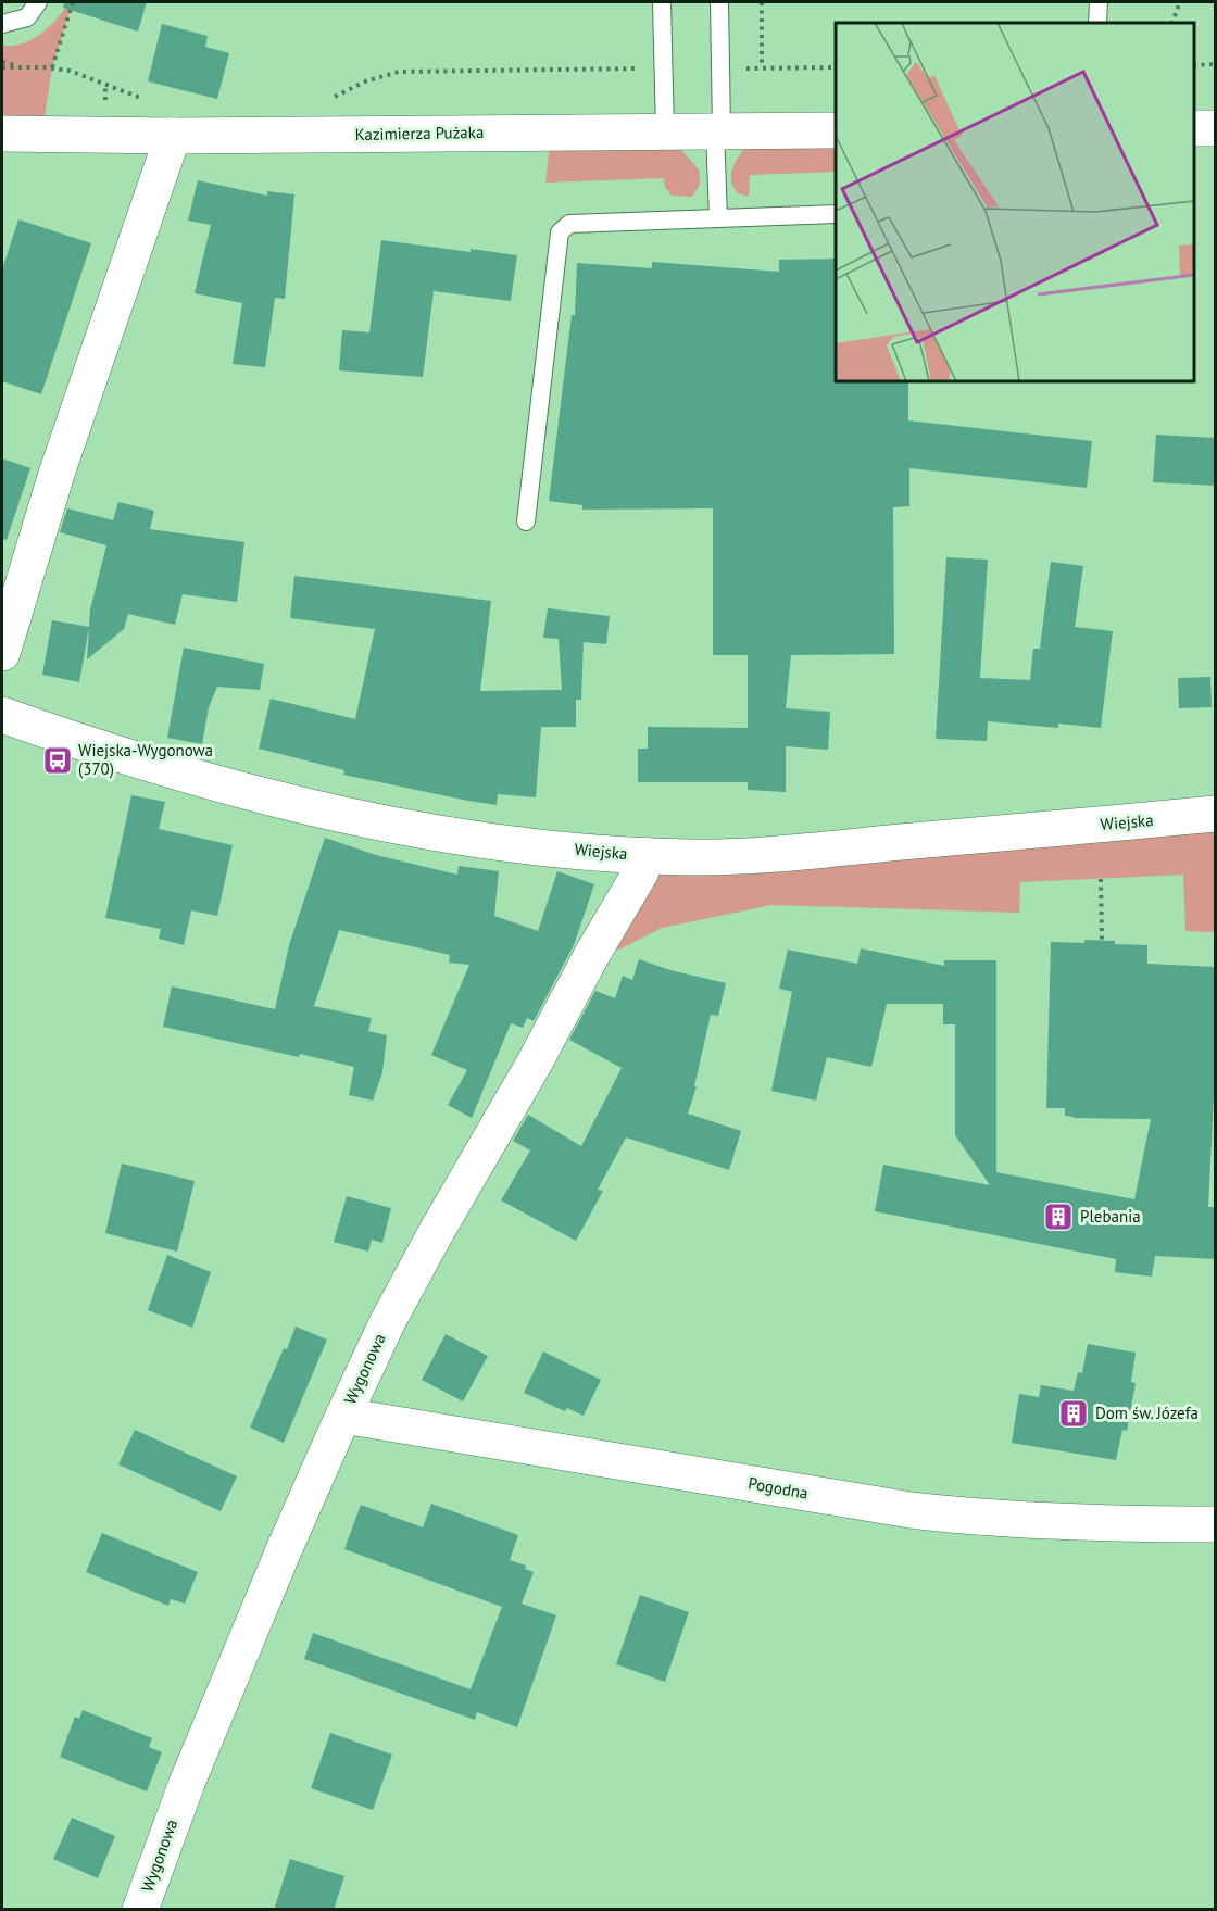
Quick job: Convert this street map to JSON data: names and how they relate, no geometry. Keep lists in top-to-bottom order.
{
  "streets": {
    "street": [
      "Kazimierza Pużaka",
      "Wiejska",
      "Wygonowa",
      "Pogodna"
    ]
  },
  "crossings": [
    ["Wiejska", "Wygonowa"],
    ["Wygonowa", "Pogodna"]
  ],
  "places": {
    "bus stop": ["Wiejska-Wygonowa (370)"],
    "building": ["Plebania", "Dom św. Józefa"]
  }
}
